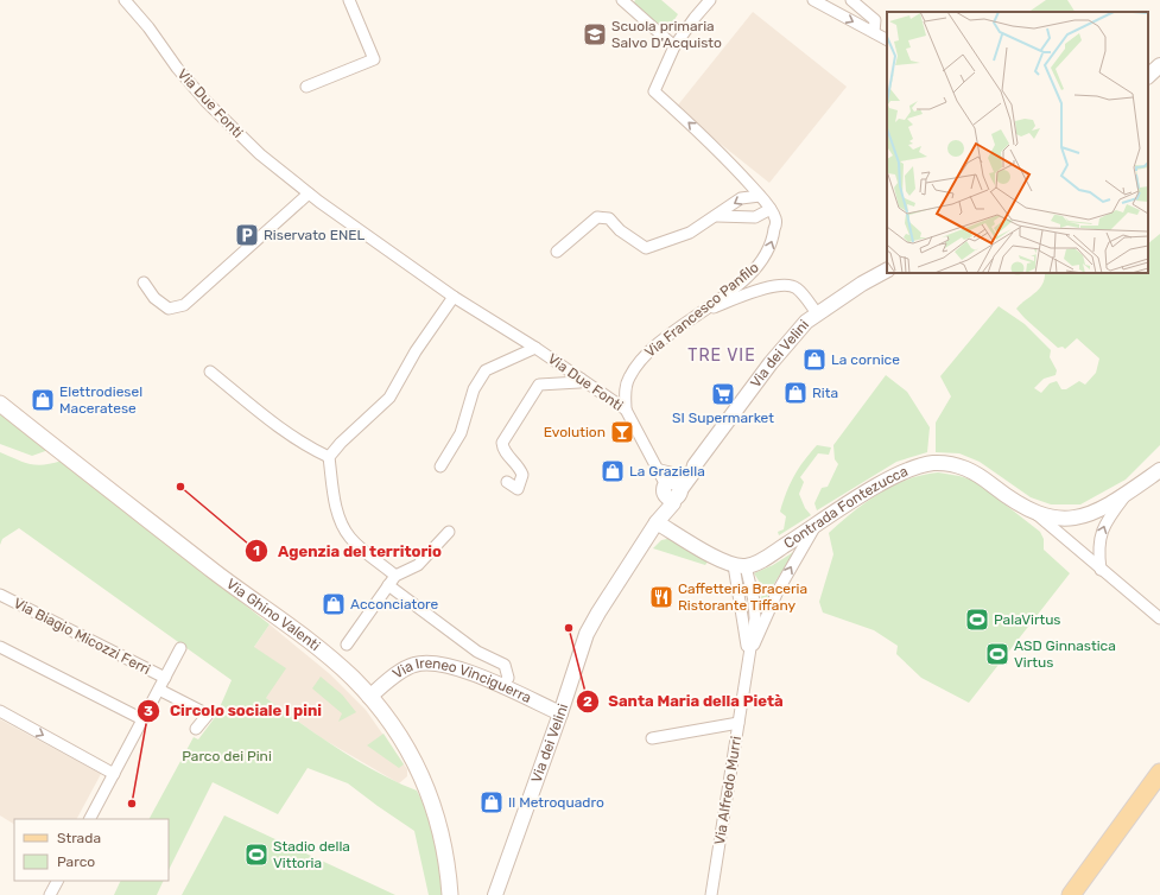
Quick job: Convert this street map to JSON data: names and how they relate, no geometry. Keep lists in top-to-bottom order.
{
  "streets": {
    "main road": ["Via Ghino Valenti"],
    "street": [
      "Via Due Fonti",
      "Via Francesco Panfilo",
      "Via dei Velini",
      "Contrada Fontezucca",
      "Via Biagio Micozzi Ferri",
      "Via Ireneo Vinciguerra",
      "Via Alfredo Murri"
    ]
  },
  "crossings": [
    ["Via Due Fonti", "Via Francesco Panfilo"],
    ["Via Due Fonti", "Via dei Velini"],
    ["Via dei Velini", "Via Ireneo Vinciguerra"],
    ["Via Ghino Valenti", "Via Ireneo Vinciguerra"]
  ],
  "districts": ["TRE VIE"],
  "parks": ["Parco dei Pini"],
  "places": {
    "school or university": ["Scuola primaria Salvo D'Acquisto"],
    "parking": ["Riservato ENEL"],
    "shop": [
      "La cornice",
      "Rita",
      "Elettrodiesel Maceratese",
      "La Graziella",
      "Acconciatore",
      "Il Metroquadro"
    ],
    "supermarket": ["SI Supermarket"],
    "bar": ["Evolution"],
    "other": ["Agenzia del territorio", "Santa Maria della Pietà", "Circolo sociale I pini"],
    "restaurant": ["Caffetteria Braceria Ristorante Tiffany"],
    "sports": ["PalaVirtus", "ASD Ginnastica Virtus", "Stadio della Vittoria"]
  },
  "legend": ["Strada", "Parco"]
}
